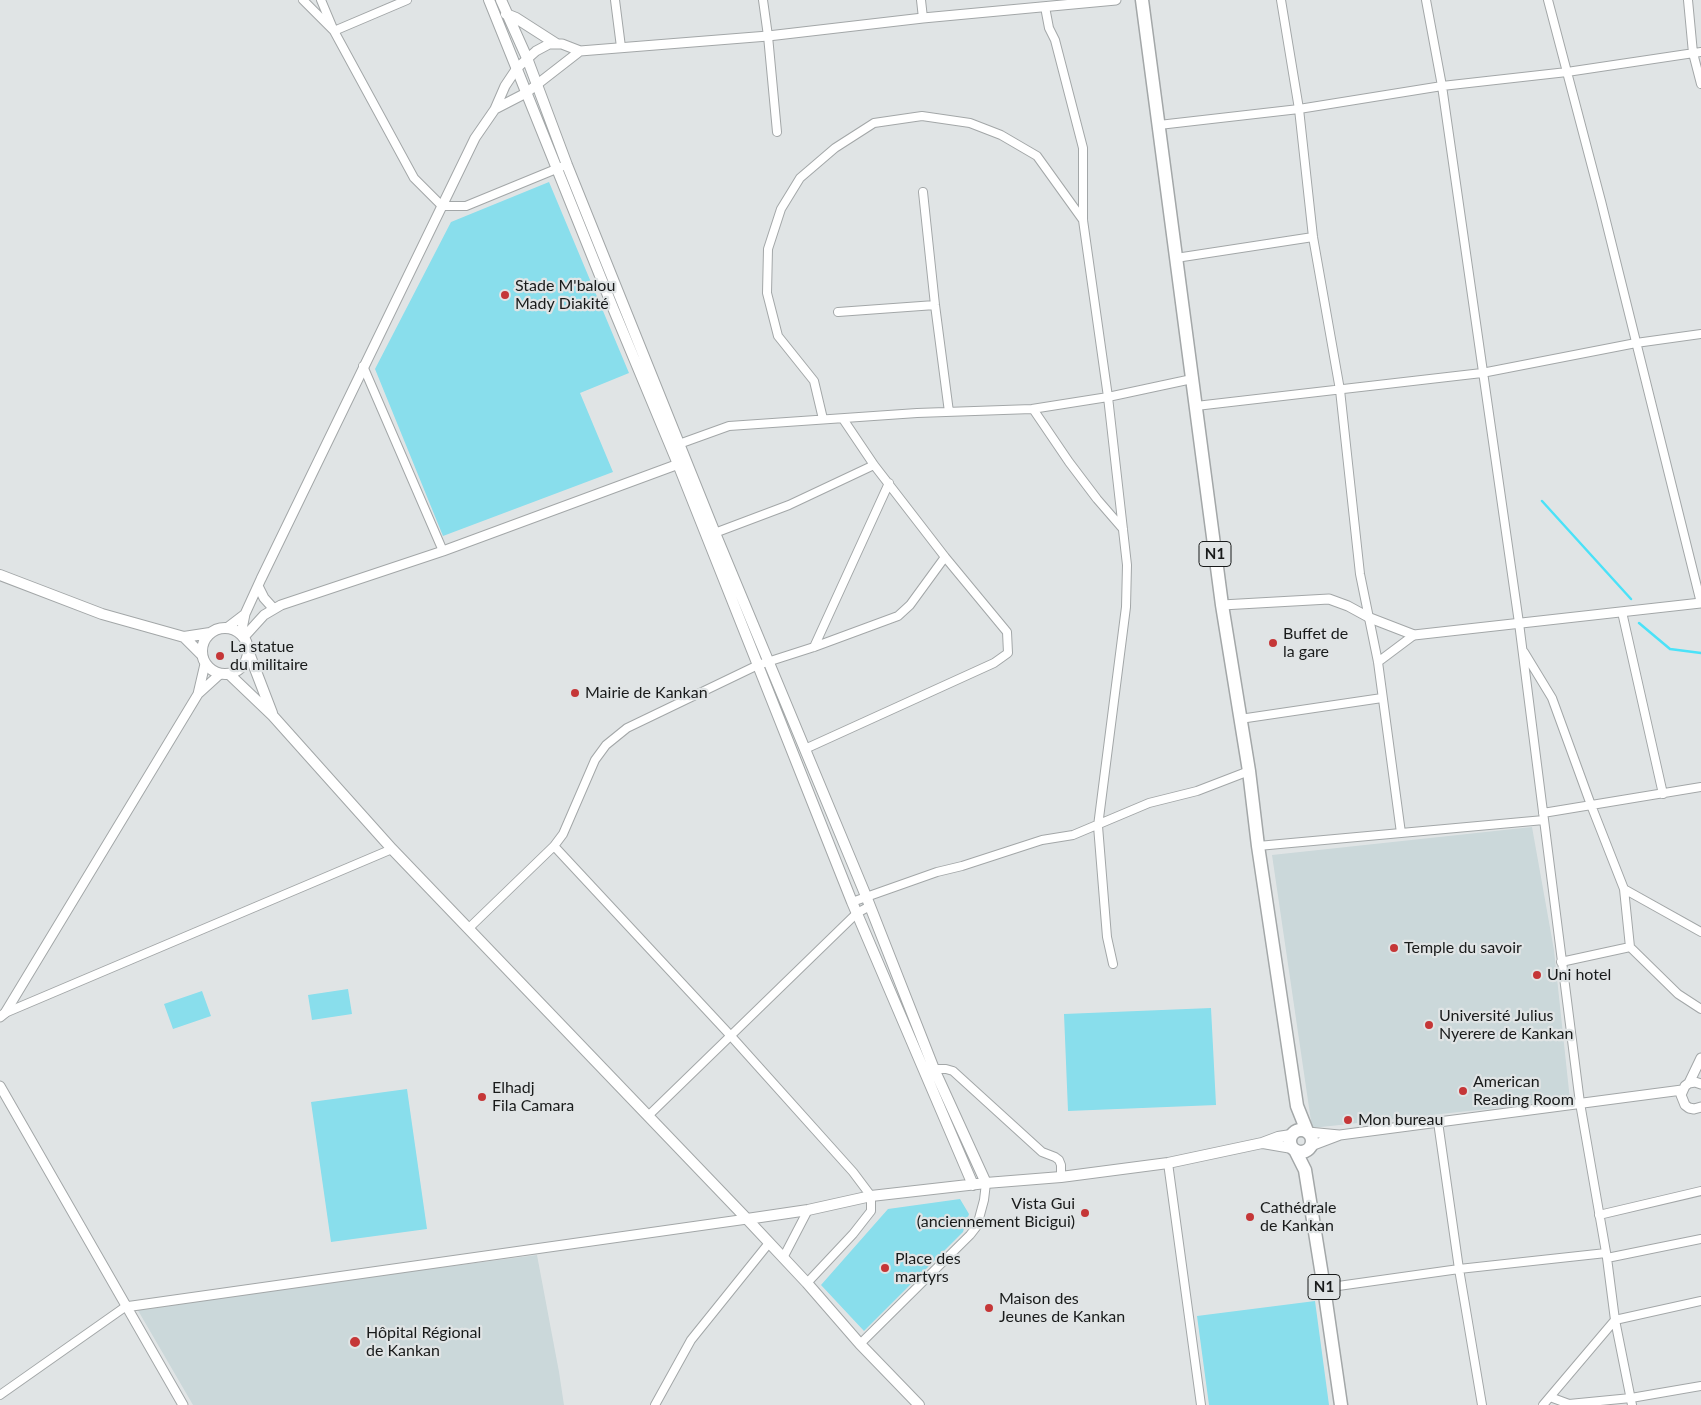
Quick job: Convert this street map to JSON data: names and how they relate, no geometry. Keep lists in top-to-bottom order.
{
  "streets": {
    "highway": ["N1"]
  },
  "places": [
    "Stade M'balou Mady Diakité",
    "Buffet de la gare",
    "La statue du militaire",
    "Mairie de Kankan",
    "Temple du savoir",
    "Uni hotel",
    "Université Julius Nyerere de Kankan",
    "American Reading Room",
    "Elhadj Fila Camara",
    "Mon bureau",
    "Vista Gui (anciennement Bicigui)",
    "Cathédrale de Kankan",
    "Place des martyrs",
    "Maison des Jeunes de Kankan",
    "Hôpital Régional de Kankan"
  ]
}
